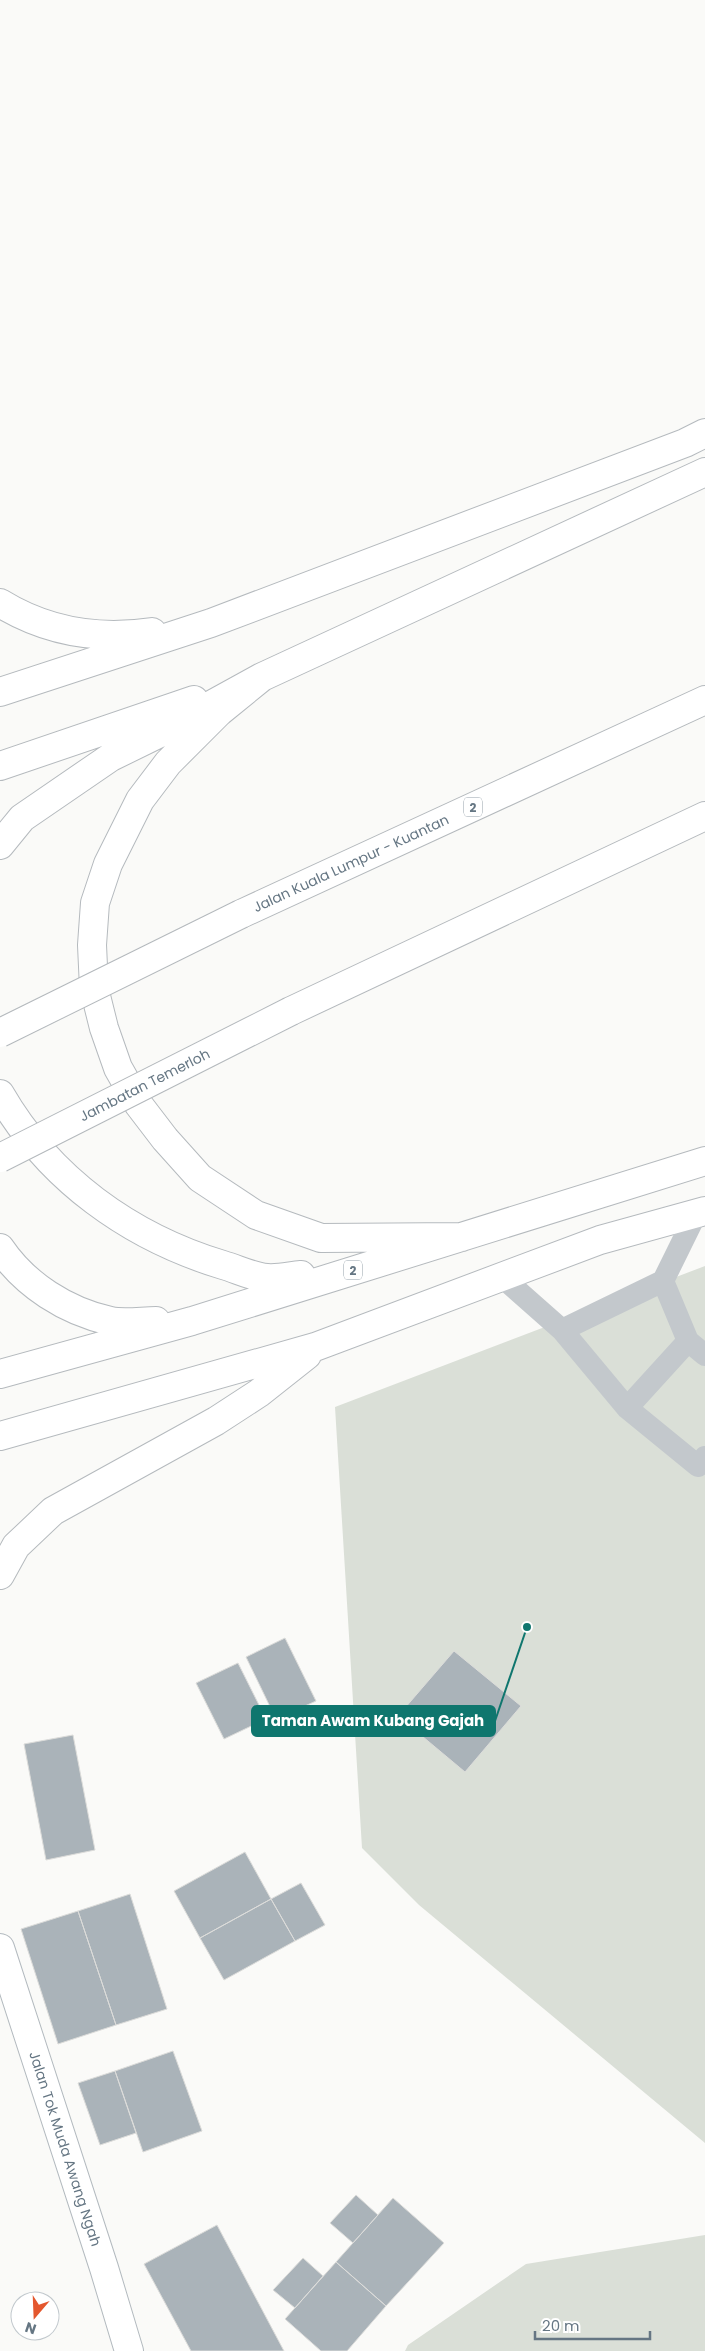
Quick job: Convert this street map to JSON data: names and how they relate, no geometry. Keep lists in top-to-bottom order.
{
  "streets": {
    "main road": [
      "2",
      "Jalan Kuala Lumpur - Kuantan",
      "Jambatan Temerloh",
      "Jalan Tok Muda Awang Ngah"
    ]
  },
  "places": ["Taman Awam Kubang Gajah"],
  "scale_bar": "20 m",
  "north": "bottom"
}
